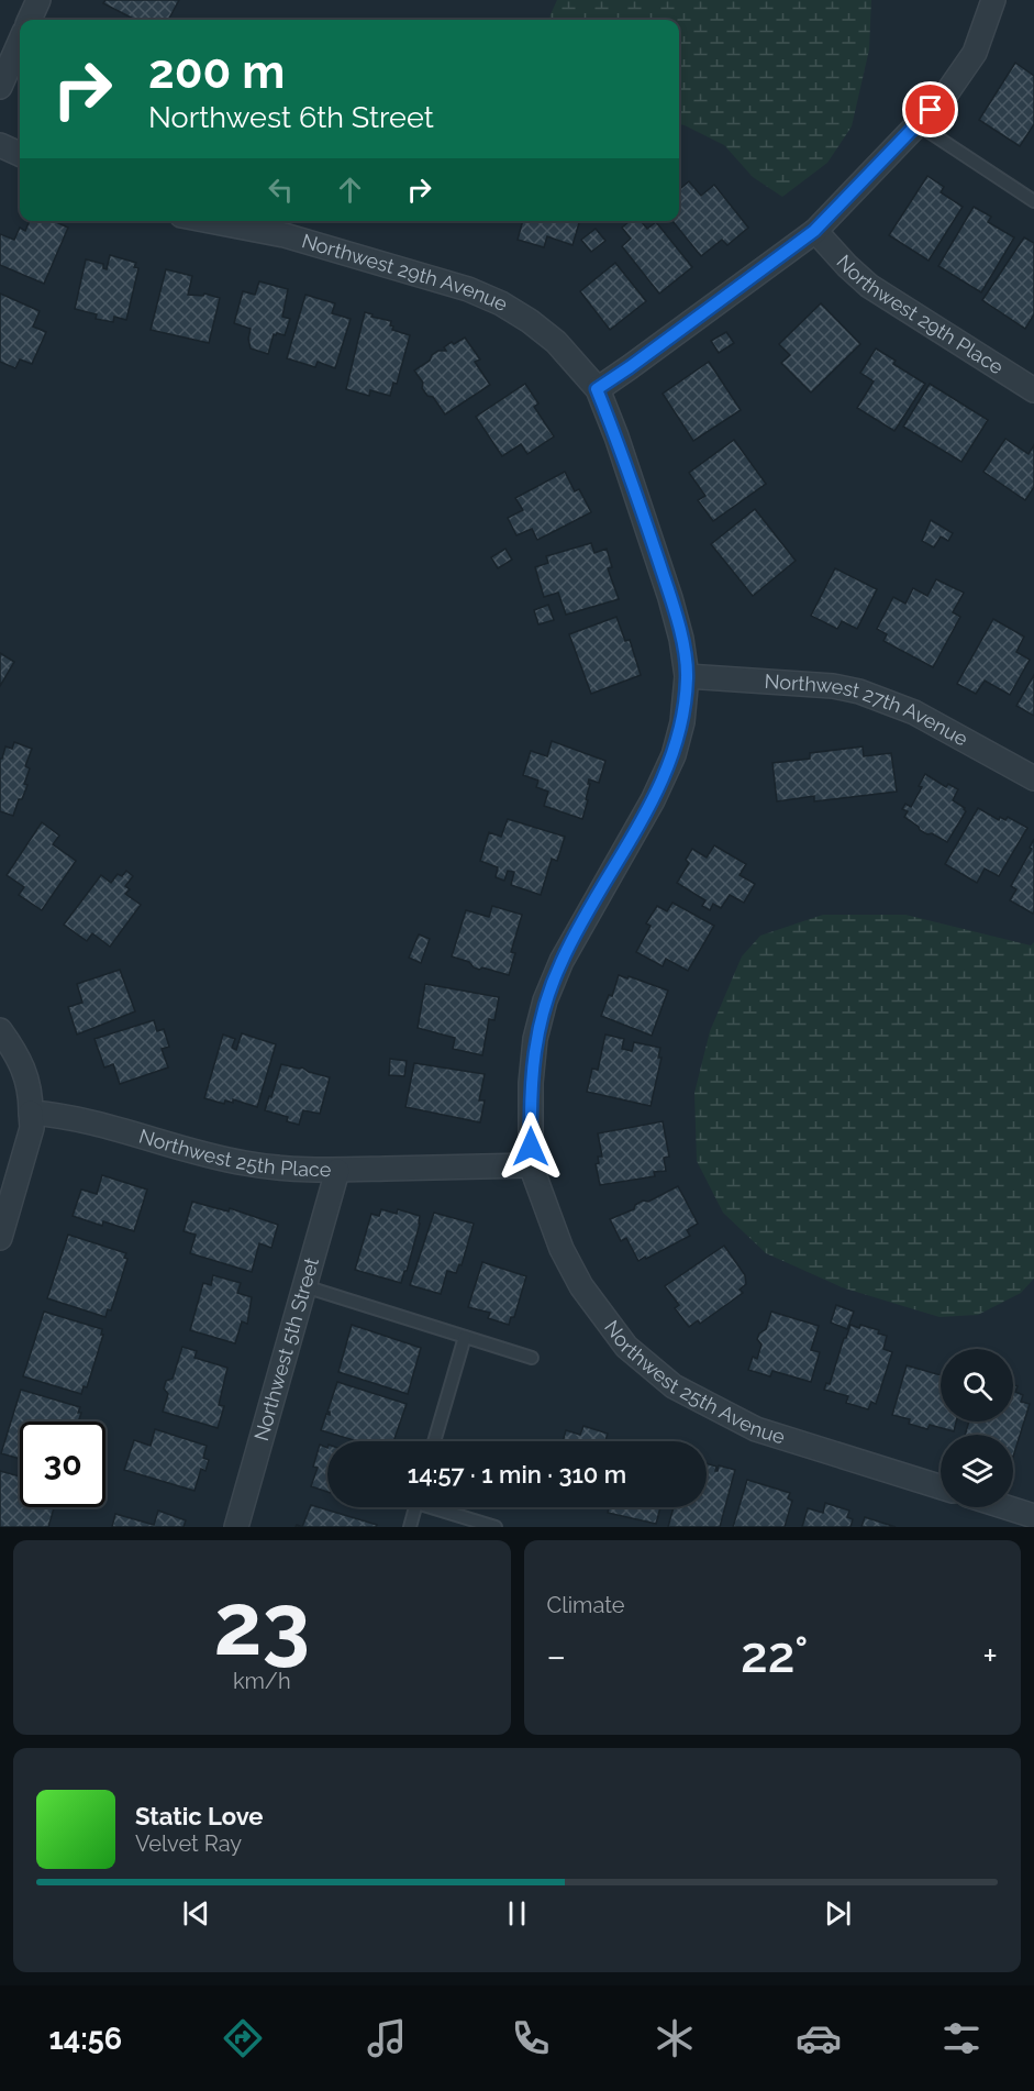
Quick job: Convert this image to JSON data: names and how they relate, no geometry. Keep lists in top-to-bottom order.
{
  "streets": {
    "street": [
      "Northwest 29th Avenue",
      "Northwest 29th Place",
      "Northwest 27th Avenue",
      "Northwest 25th Place",
      "Northwest 5th Street",
      "Northwest 25th Avenue"
    ]
  },
  "crossings": [
    ["Northwest 29th Avenue", "Northwest 27th Avenue"],
    ["Northwest 29th Avenue", "Northwest 25th Place"],
    ["Northwest 29th Avenue", "Northwest 25th Avenue"],
    ["Northwest 25th Place", "Northwest 5th Street"],
    ["Northwest 25th Place", "Northwest 25th Avenue"]
  ],
  "page": {
    "turn": ["200 m", "Northwest 6th Street"],
    "limit": "30",
    "trip": "14:57 · 1 min · 310 m",
    "tile": [
      ["23", "km/h"],
      "Climate"
    ],
    "heat": ["−", "22°", "+"],
    "song": ["Static Love", "Velvet Ray"],
    "tabs": "14:56"
  }
}
